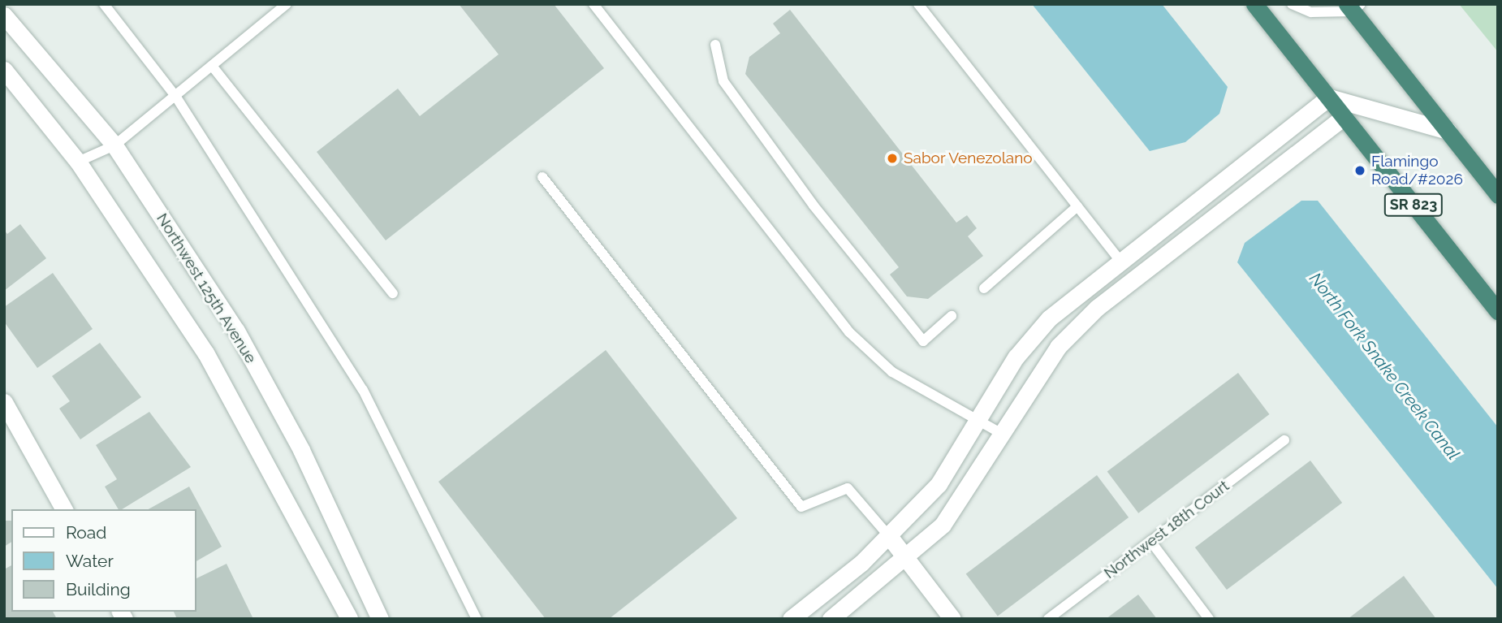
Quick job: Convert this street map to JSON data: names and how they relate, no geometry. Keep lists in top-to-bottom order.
{
  "streets": {
    "highway": ["SR 823"],
    "street": ["Northwest 125th Avenue"],
    "lane": ["Northwest 18th Court"]
  },
  "water": ["North Fork Snake Creek Canal"],
  "places": ["Sabor Venezolano", "Flamingo Road/#2026"],
  "legend": ["Road", "Water", "Building"]
}
